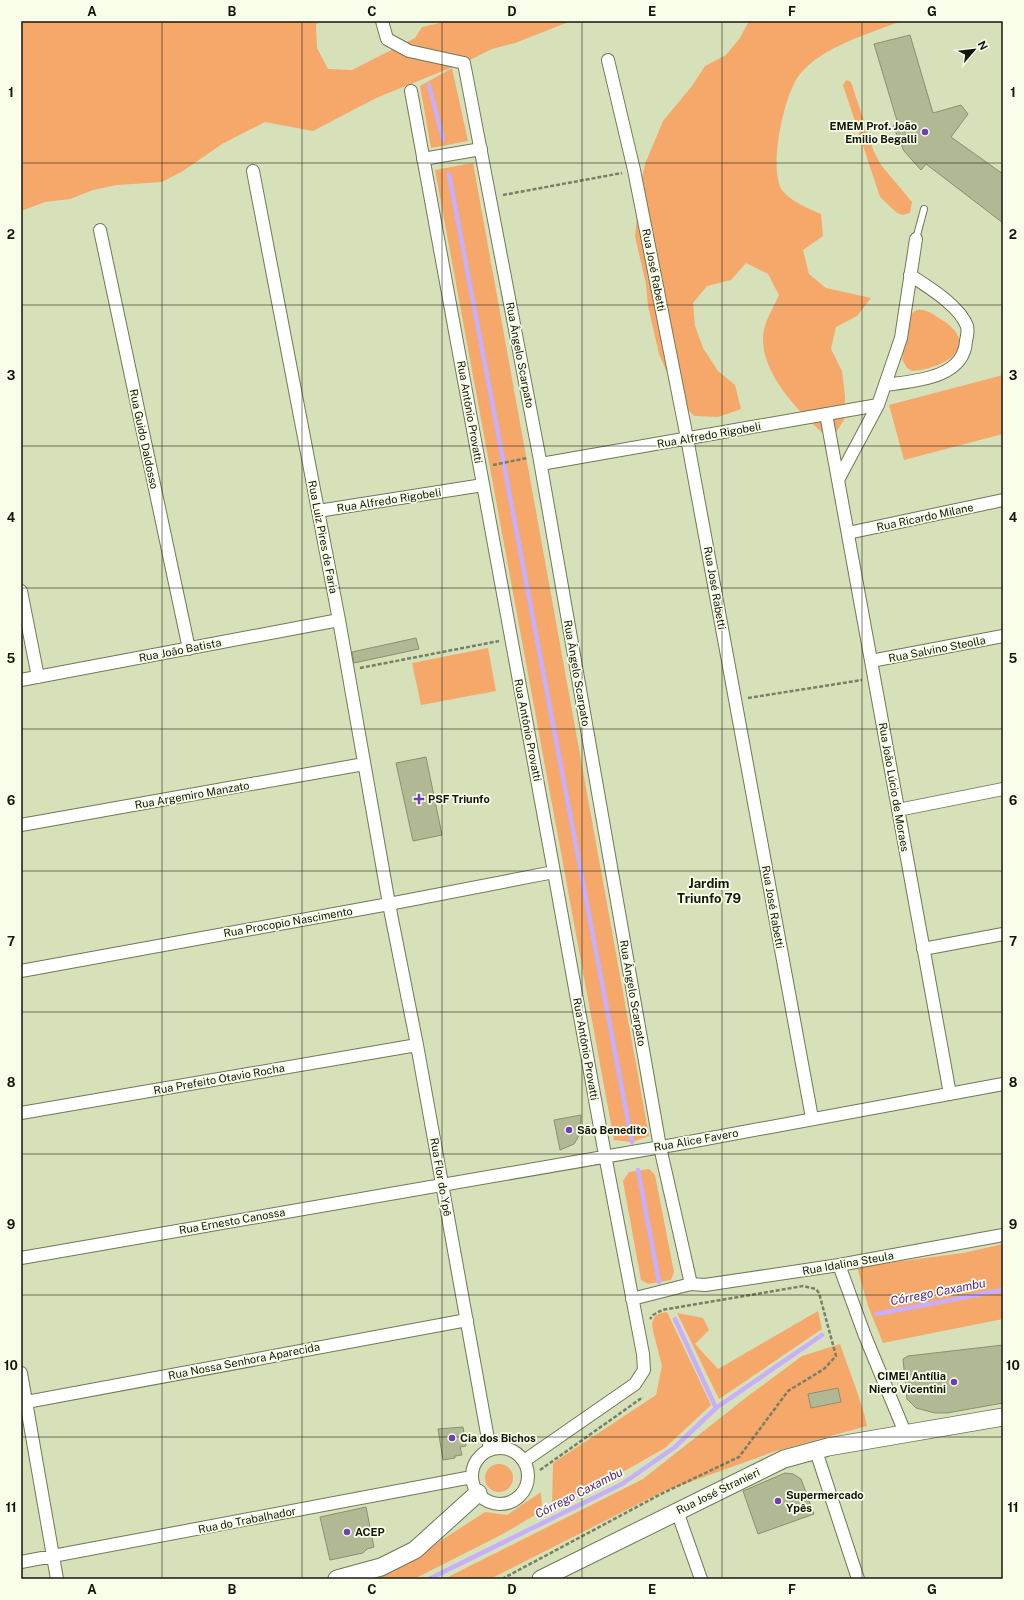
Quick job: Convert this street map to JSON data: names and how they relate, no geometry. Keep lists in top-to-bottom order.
{
  "streets": {
    "street": [
      "Rua José Rabetti",
      "Rua Ângelo Scarpato",
      "Rua Antônio Provatti",
      "Rua Alfredo Rigobeli",
      "Rua Guido Daldosso",
      "Rua Ricardo Milane",
      "Rua Luiz Pires de Faria",
      "Rua Salvino Steolla",
      "Rua João Batista",
      "Rua João Lúcio de Moraes",
      "Rua Argemiro Manzato",
      "Rua Procopio Nascimento",
      "Rua Prefeito Otavio Rocha",
      "Rua Alice Favero",
      "Rua Flor do Ypê",
      "Rua Ernesto Canossa",
      "Rua Idalina Steula",
      "Rua Nossa Senhora Aparecida",
      "Rua José Stranieri",
      "Rua do Trabalhador"
    ]
  },
  "crossings": [
    ["Rua José Rabetti", "Rua Alfredo Rigobeli"],
    ["Rua José Rabetti", "Rua Alice Favero"],
    ["Rua Ângelo Scarpato", "Rua Alfredo Rigobeli"],
    ["Rua Ângelo Scarpato", "Rua Alice Favero"],
    ["Rua Ângelo Scarpato", "Rua Idalina Steula"],
    ["Rua Antônio Provatti", "Rua Alfredo Rigobeli"],
    ["Rua Antônio Provatti", "Rua Procopio Nascimento"],
    ["Rua Antônio Provatti", "Rua Alice Favero"],
    ["Rua Antônio Provatti", "Rua Flor do Ypê"],
    ["Rua Antônio Provatti", "Rua Idalina Steula"],
    ["Rua Antônio Provatti", "Rua do Trabalhador"],
    ["Rua Alfredo Rigobeli", "Rua Luiz Pires de Faria"],
    ["Rua Alfredo Rigobeli", "Rua João Lúcio de Moraes"],
    ["Rua Guido Daldosso", "Rua João Batista"],
    ["Rua Ricardo Milane", "Rua João Lúcio de Moraes"],
    ["Rua Luiz Pires de Faria", "Rua João Batista"],
    ["Rua Luiz Pires de Faria", "Rua Argemiro Manzato"],
    ["Rua Luiz Pires de Faria", "Rua Procopio Nascimento"],
    ["Rua Luiz Pires de Faria", "Rua Flor do Ypê"],
    ["Rua Salvino Steolla", "Rua João Lúcio de Moraes"],
    ["Rua João Lúcio de Moraes", "Rua Alice Favero"],
    ["Rua Procopio Nascimento", "Rua Flor do Ypê"],
    ["Rua Prefeito Otavio Rocha", "Rua Flor do Ypê"],
    ["Rua Alice Favero", "Rua Flor do Ypê"],
    ["Rua Alice Favero", "Rua Ernesto Canossa"],
    ["Rua Flor do Ypê", "Rua Ernesto Canossa"],
    ["Rua Flor do Ypê", "Rua Nossa Senhora Aparecida"],
    ["Rua Flor do Ypê", "Rua do Trabalhador"]
  ],
  "districts": ["Jardim Triunfo 79"],
  "water": ["Córrego Caxambu"],
  "places": {
    "other": [
      "EMEM Prof. João Emilio Begalli",
      "São Benedito",
      "CIMEI Antília Niero Vicentini",
      "Cia dos Bichos",
      "Supermercado Ypês",
      "ACEP"
    ],
    "health": ["PSF Triunfo"]
  },
  "north": "top right",
  "grid": {
    "columns": [
      "A",
      "B",
      "C",
      "D",
      "E",
      "F",
      "G"
    ],
    "rows": [
      "1",
      "2",
      "3",
      "4",
      "5",
      "6",
      "7",
      "8",
      "9",
      "10",
      "11"
    ]
  }
}
